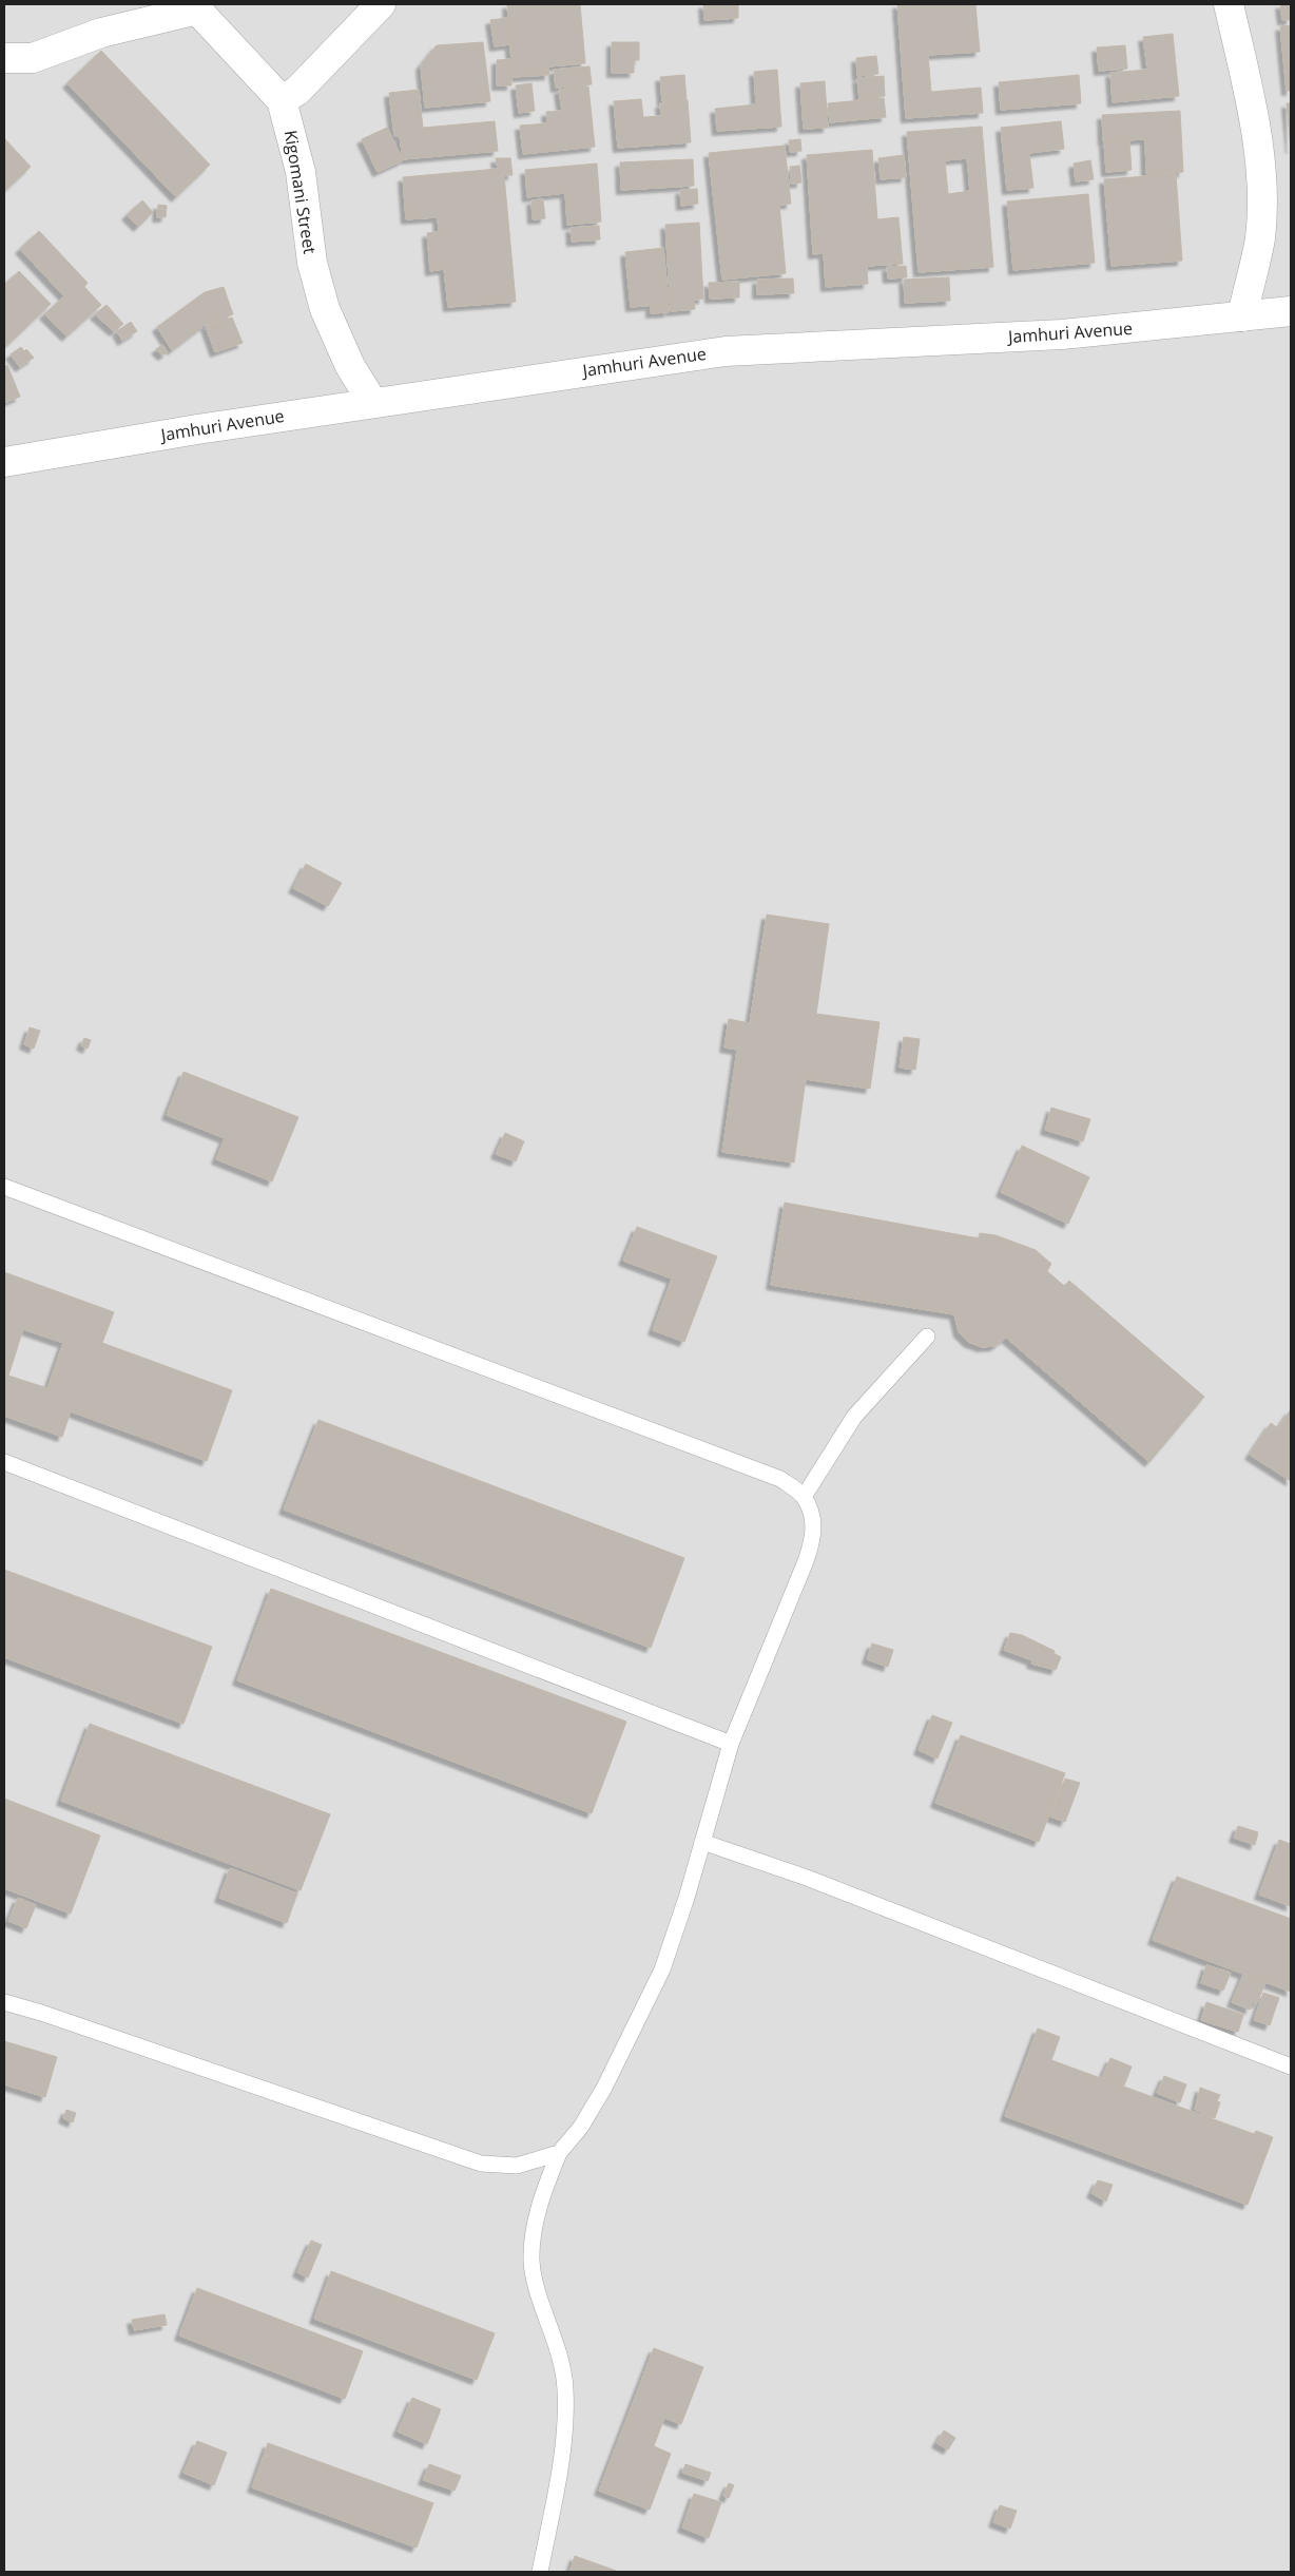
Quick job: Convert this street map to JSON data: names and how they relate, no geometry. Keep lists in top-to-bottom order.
{
  "streets": {
    "street": ["Kigomani Street", "Jamhuri Avenue"]
  },
  "crossings": [
    ["Kigomani Street", "Jamhuri Avenue"]
  ]
}
